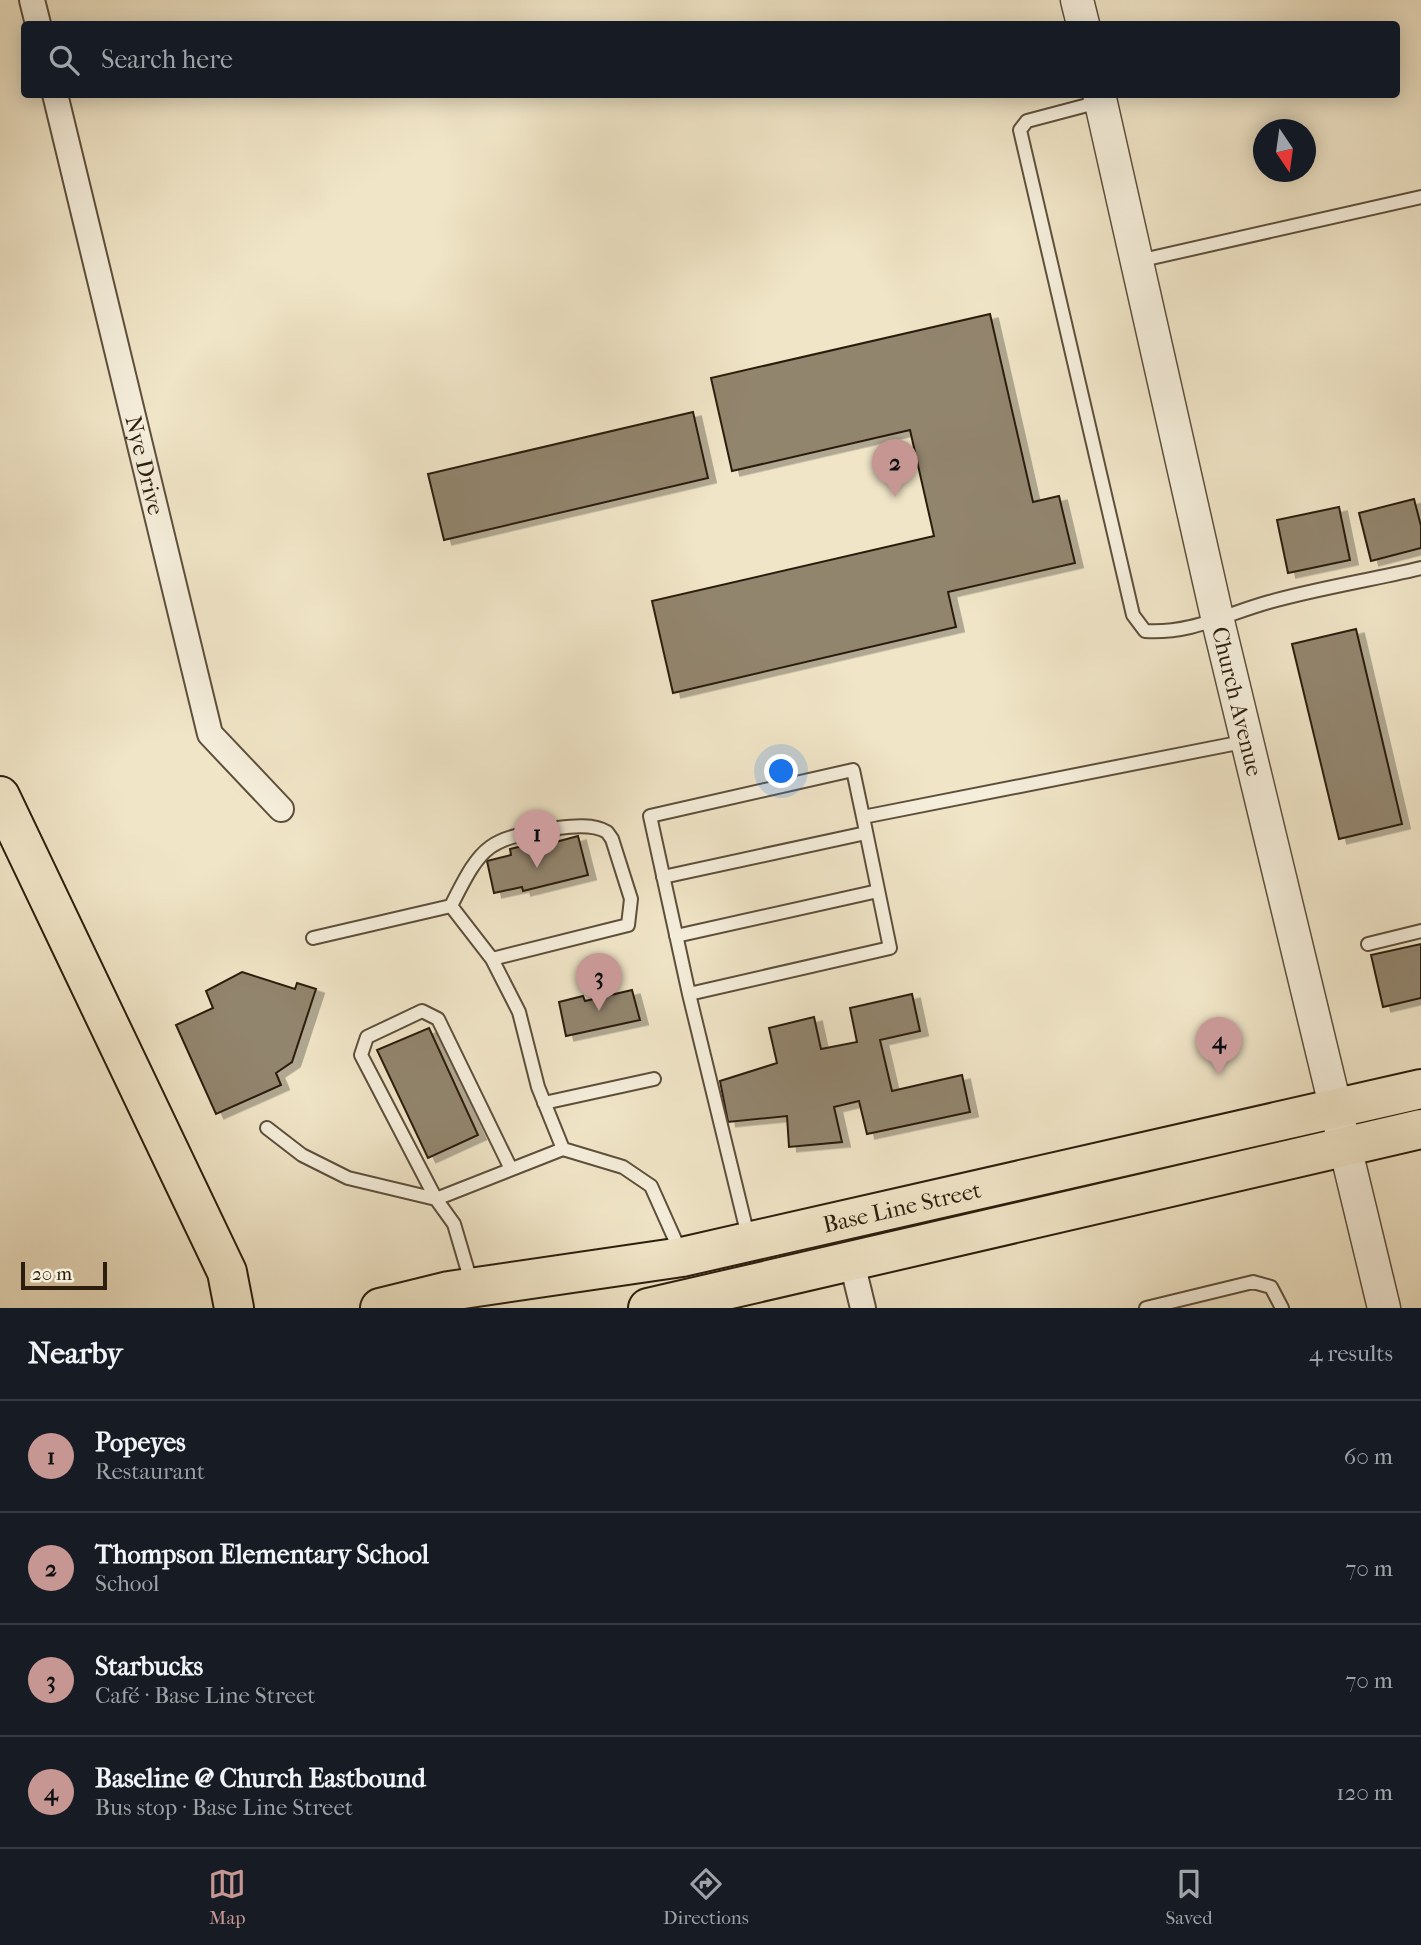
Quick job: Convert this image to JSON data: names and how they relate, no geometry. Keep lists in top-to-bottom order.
{
  "streets": {
    "main road": ["Base Line Street"],
    "street": ["Nye Drive", "Church Avenue"]
  },
  "crossings": [
    ["Church Avenue", "Base Line Street"]
  ],
  "scale_bar": "20 m",
  "north": "bottom",
  "page": {
    "search": "Search here",
    "pins": [
      "2",
      "1",
      "3",
      "4"
    ],
    "scale": "20 m",
    "heading": ["Nearby", "4 results"],
    "list": [
      {
        "mark": "1",
        "name": "Popeyes",
        "note": "Restaurant",
        "value": "60 m"
      },
      {
        "mark": "2",
        "name": "Thompson Elementary School",
        "note": "School",
        "value": "70 m"
      },
      {
        "mark": "3",
        "name": "Starbucks",
        "note": "Café · Base Line Street",
        "value": "70 m"
      },
      {
        "mark": "4",
        "name": "Baseline @ Church Eastbound",
        "note": "Bus stop · Base Line Street",
        "value": "120 m"
      }
    ],
    "nav": ["Map", "Directions", "Saved"]
  }
}
